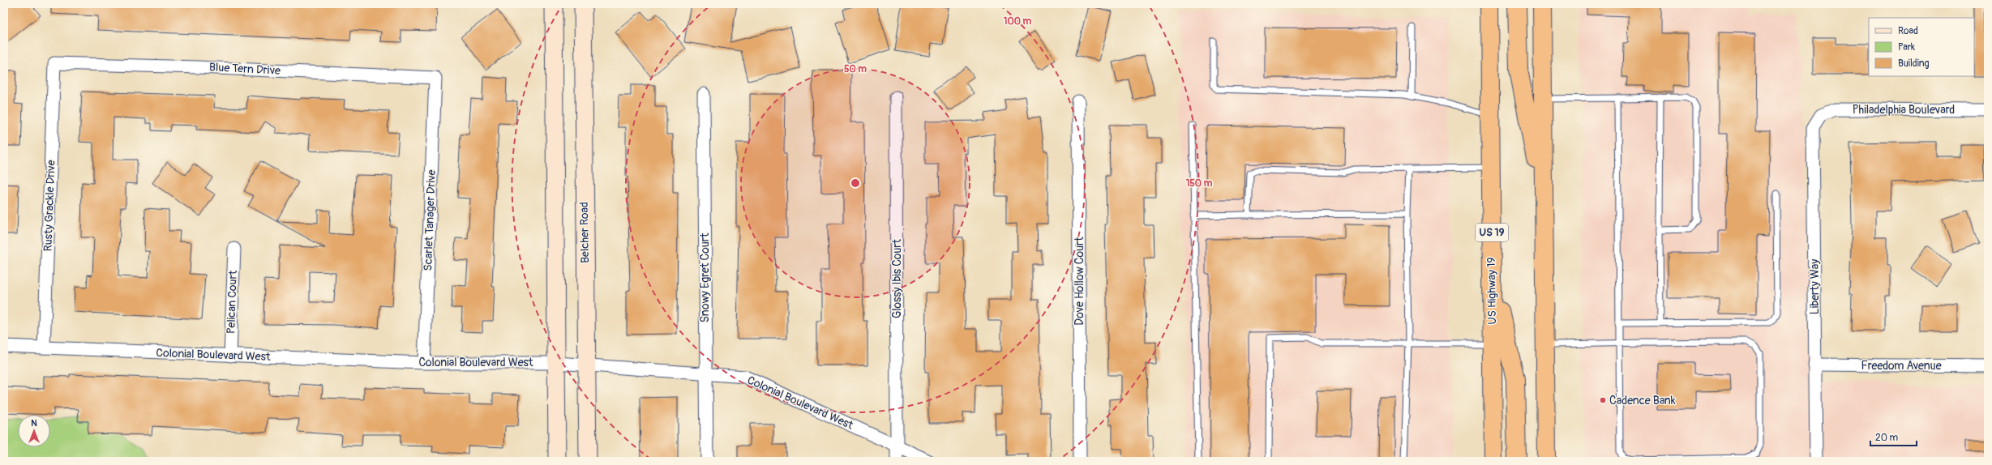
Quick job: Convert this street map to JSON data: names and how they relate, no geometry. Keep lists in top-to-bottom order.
{
  "streets": {
    "highway": ["US 19", "US Highway 19"],
    "main road": ["Belcher Road"],
    "street": [
      "Blue Tern Drive",
      "Philadelphia Boulevard",
      "Rusty Grackle Drive",
      "Scarlet Tanager Drive",
      "Snowy Egret Court",
      "Glossy Ibis Court",
      "Dove Hollow Court",
      "Liberty Way",
      "Pelican Court",
      "Colonial Boulevard West",
      "Freedom Avenue"
    ]
  },
  "crossings": [
    ["Blue Tern Drive", "Rusty Grackle Drive"],
    ["Blue Tern Drive", "Scarlet Tanager Drive"],
    ["Philadelphia Boulevard", "Liberty Way"],
    ["Rusty Grackle Drive", "Colonial Boulevard West"],
    ["Scarlet Tanager Drive", "Colonial Boulevard West"],
    ["Belcher Road", "Colonial Boulevard West"],
    ["Snowy Egret Court", "Colonial Boulevard West"],
    ["Glossy Ibis Court", "Colonial Boulevard West"],
    ["Liberty Way", "Freedom Avenue"],
    ["Pelican Court", "Colonial Boulevard West"]
  ],
  "places": ["Cadence Bank"],
  "legend": ["Road", "Park", "Building"],
  "scale_bar": "20 m",
  "north": "top",
  "rings": ["100 m", "50 m", "150 m"]
}
